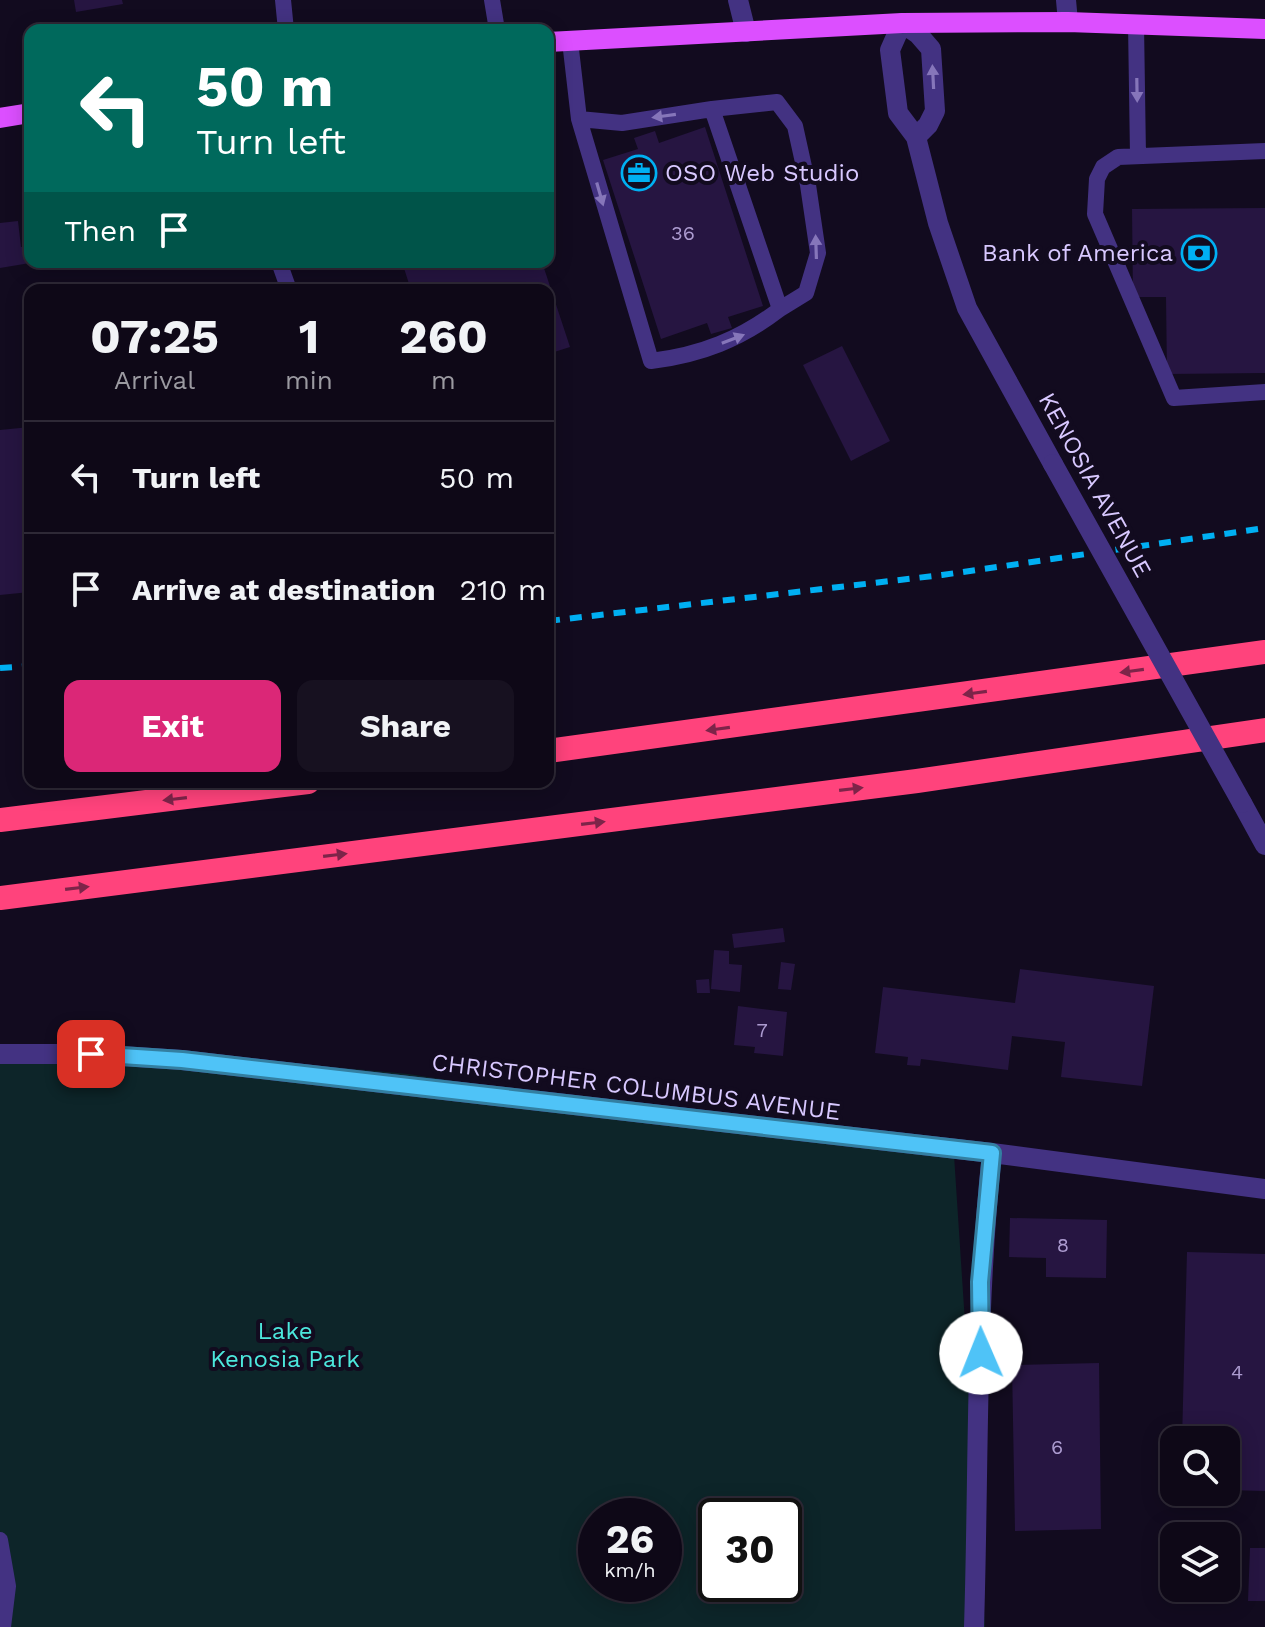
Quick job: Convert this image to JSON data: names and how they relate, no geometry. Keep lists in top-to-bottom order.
{
  "streets": {
    "street": ["KENOSIA AVENUE", "CHRISTOPHER COLUMBUS AVENUE"]
  },
  "parks": ["Lake Kenosia Park"],
  "places": {
    "office": ["OSO Web Studio"],
    "bank": ["Bank of America"]
  },
  "house_numbers": [
    "36",
    "7",
    "8",
    "4",
    "6"
  ],
  "page": {
    "turn": ["50 m", "Turn left"],
    "then": "Then",
    "eta": [
      "07:25",
      "Arrival",
      "1",
      "min",
      "260",
      "m"
    ],
    "list": [
      {
        "name": "Turn left",
        "value": "50 m"
      },
      {
        "name": "Arrive at destination",
        "value": "210 m"
      }
    ],
    "buttons": ["Exit", "Share"],
    "speed": "26 km/h",
    "limit": "30"
  }
}
